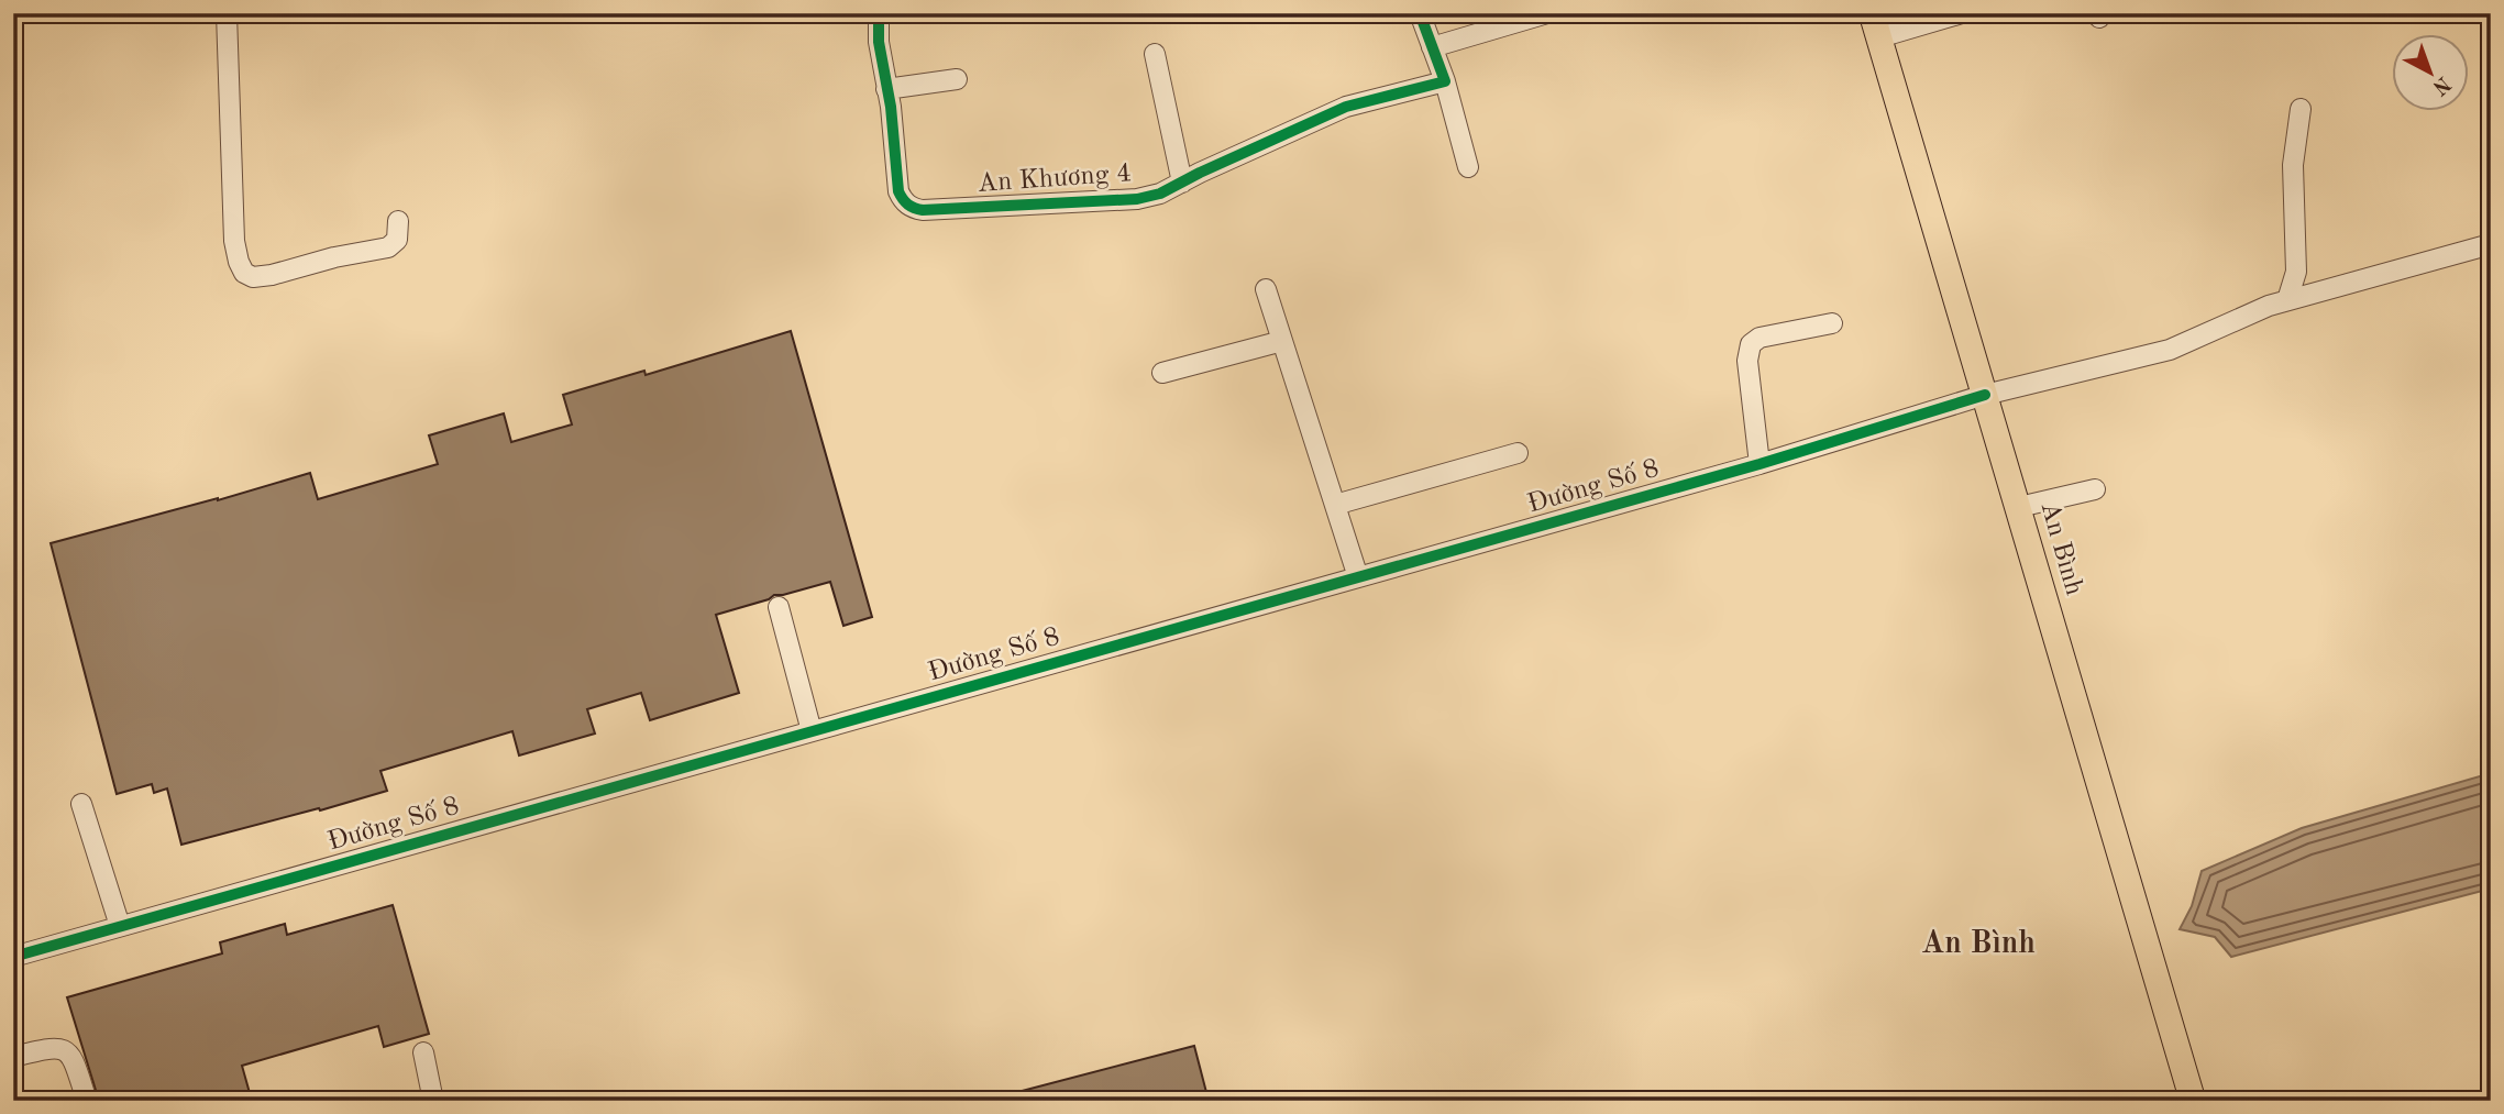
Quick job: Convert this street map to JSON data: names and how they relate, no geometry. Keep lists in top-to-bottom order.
{
  "streets": {
    "main road": ["An Bình"],
    "street": ["An Khương 4", "Đường Số 8"]
  },
  "crossings": [
    ["Đường Số 8", "An Bình"]
  ],
  "districts": ["An Bình"],
  "north": "bottom right"
}
